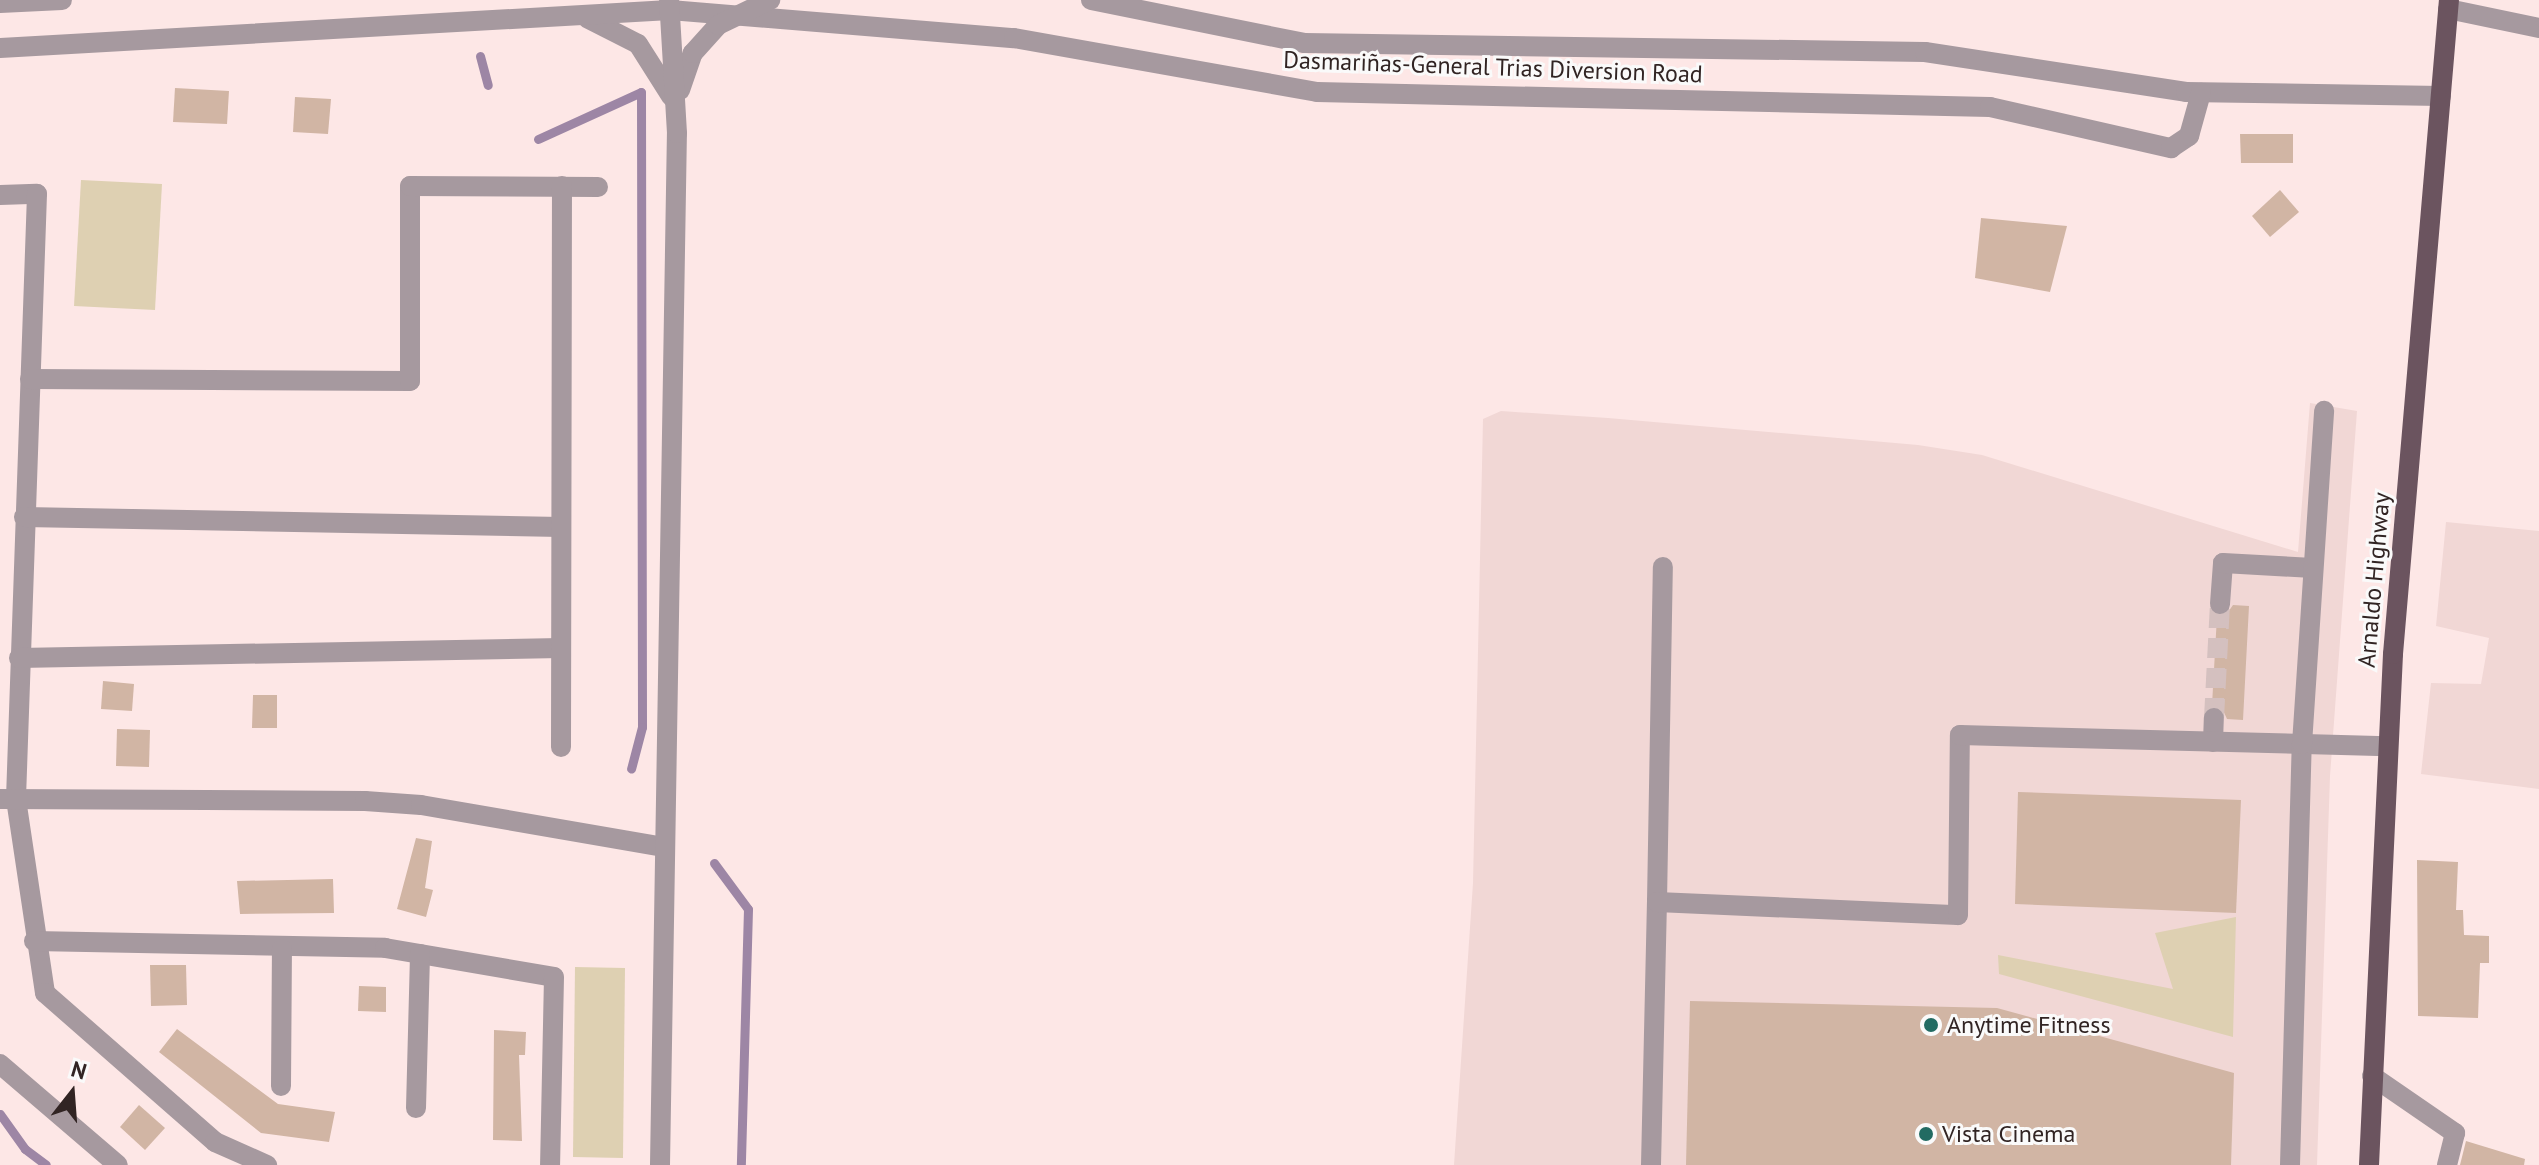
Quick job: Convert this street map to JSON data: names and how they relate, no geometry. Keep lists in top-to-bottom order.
{
  "streets": {
    "main road": ["Arnaldo Highway"],
    "street": ["Dasmariñas-General Trias Diversion Road"]
  },
  "crossings": [
    ["Dasmariñas-General Trias Diversion Road", "Arnaldo Highway"]
  ],
  "places": ["Anytime Fitness", "Vista Cinema"],
  "north": "top"
}
